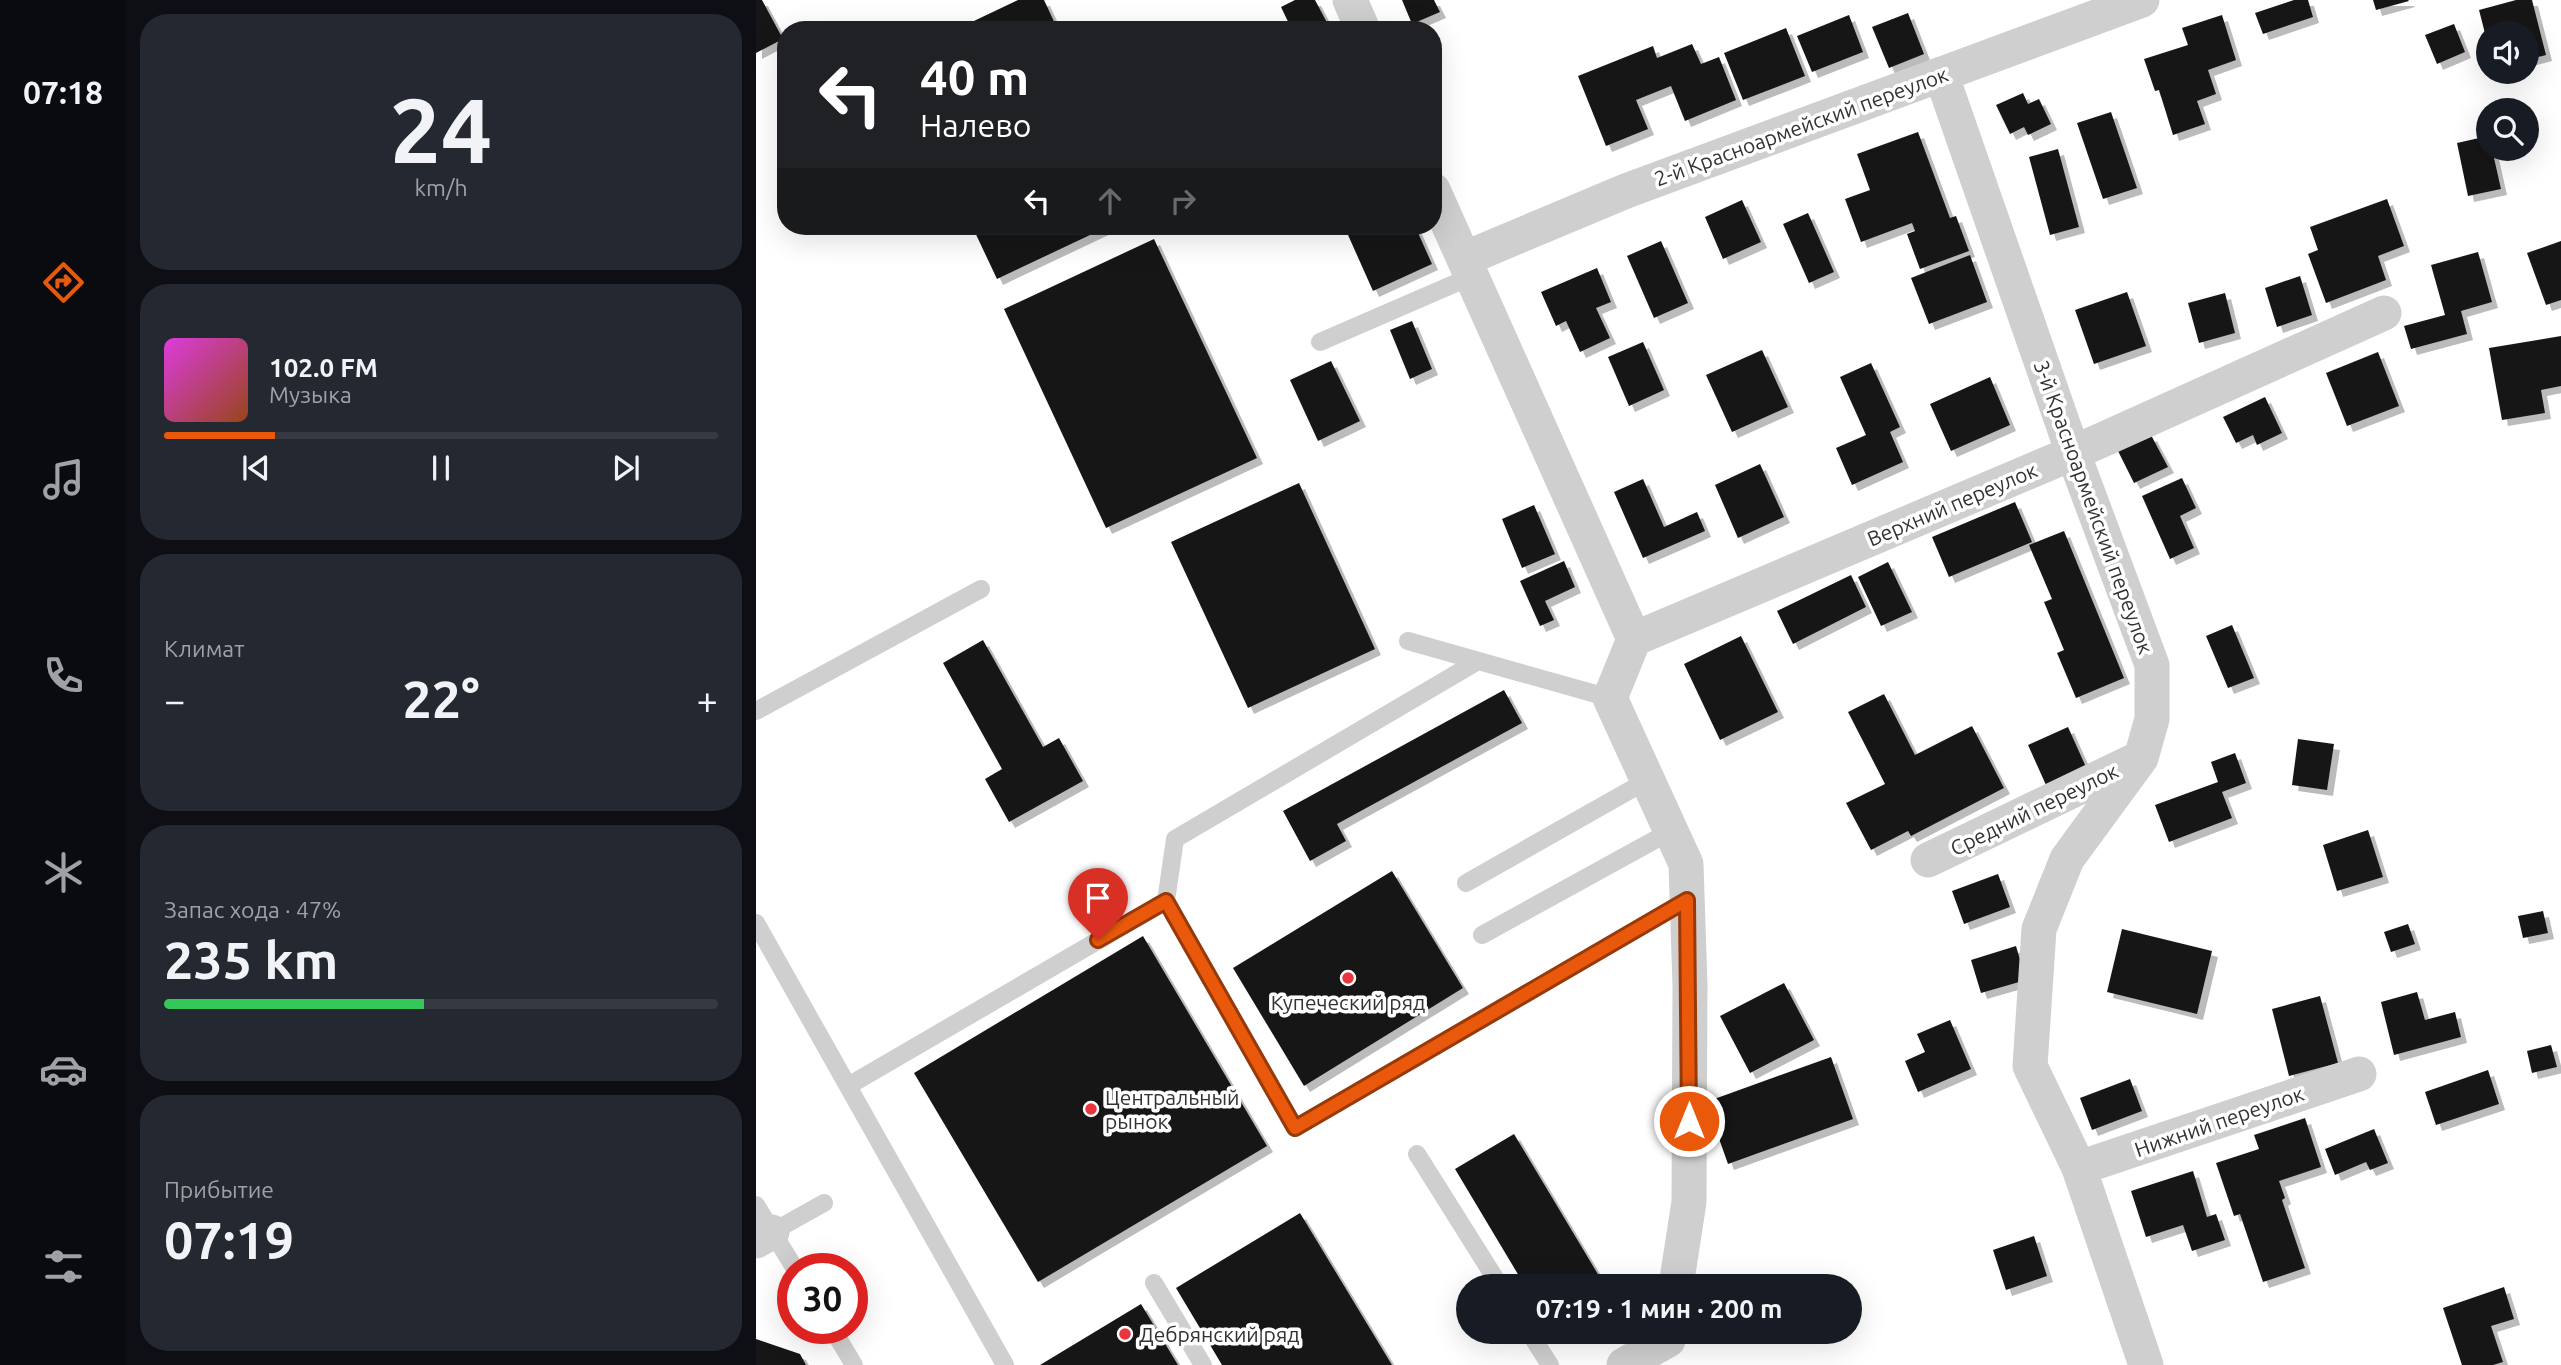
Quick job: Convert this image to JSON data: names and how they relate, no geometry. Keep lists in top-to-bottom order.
{
  "streets": {
    "street": [
      "2-й Красноармейский переулок",
      "Верхний переулок",
      "3-й Красноармейский переулок",
      "Средний переулок",
      "Нижний переулок"
    ]
  },
  "crossings": [
    ["2-й Красноармейский переулок", "3-й Красноармейский переулок"],
    ["Верхний переулок", "3-й Красноармейский переулок"],
    ["3-й Красноармейский переулок", "Средний переулок"],
    ["3-й Красноармейский переулок", "Нижний переулок"]
  ],
  "places": ["Купеческий ряд", "Центральный рынок", "Дебрянский ряд"],
  "page": {
    "tabs": "07:18",
    "tile": [
      ["24", "km/h"],
      "Климат",
      ["Запас хода · 47%", "235 km"],
      ["Прибытие", "07:19"]
    ],
    "turn": ["40 m", "Налево"],
    "song": ["102.0 FM", "Музыка"],
    "heat": ["−", "22°", "+"],
    "limit": "30",
    "trip": "07:19 · 1 мин · 200 m"
  }
}
